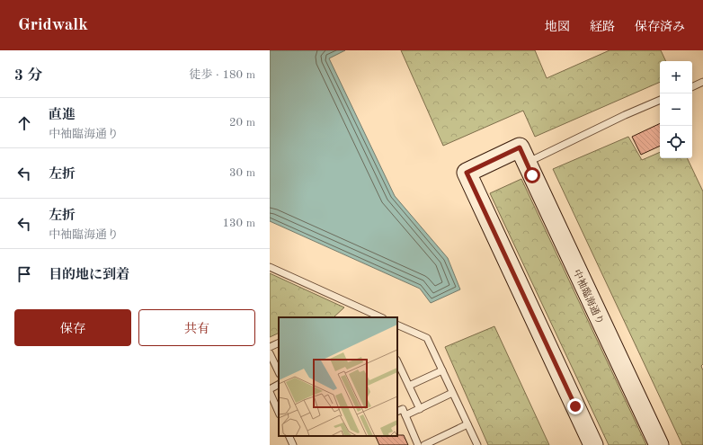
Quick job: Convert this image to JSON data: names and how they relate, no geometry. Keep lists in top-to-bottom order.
{
  "streets": {
    "street": ["中袖臨海通り"]
  },
  "page": {
    "header": "Gridwalk",
    "nav": ["地図", "経路", "保存済み"],
    "heading": ["3 分", "徒歩 · 180 m"],
    "map_buttons": ["+", "−"],
    "list": [
      ["直進", "中袖臨海通り", "20 m"],
      ["左折", "30 m"],
      ["左折", "中袖臨海通り", "130 m"],
      "目的地に到着"
    ],
    "buttons": ["保存", "共有"]
  }
}
